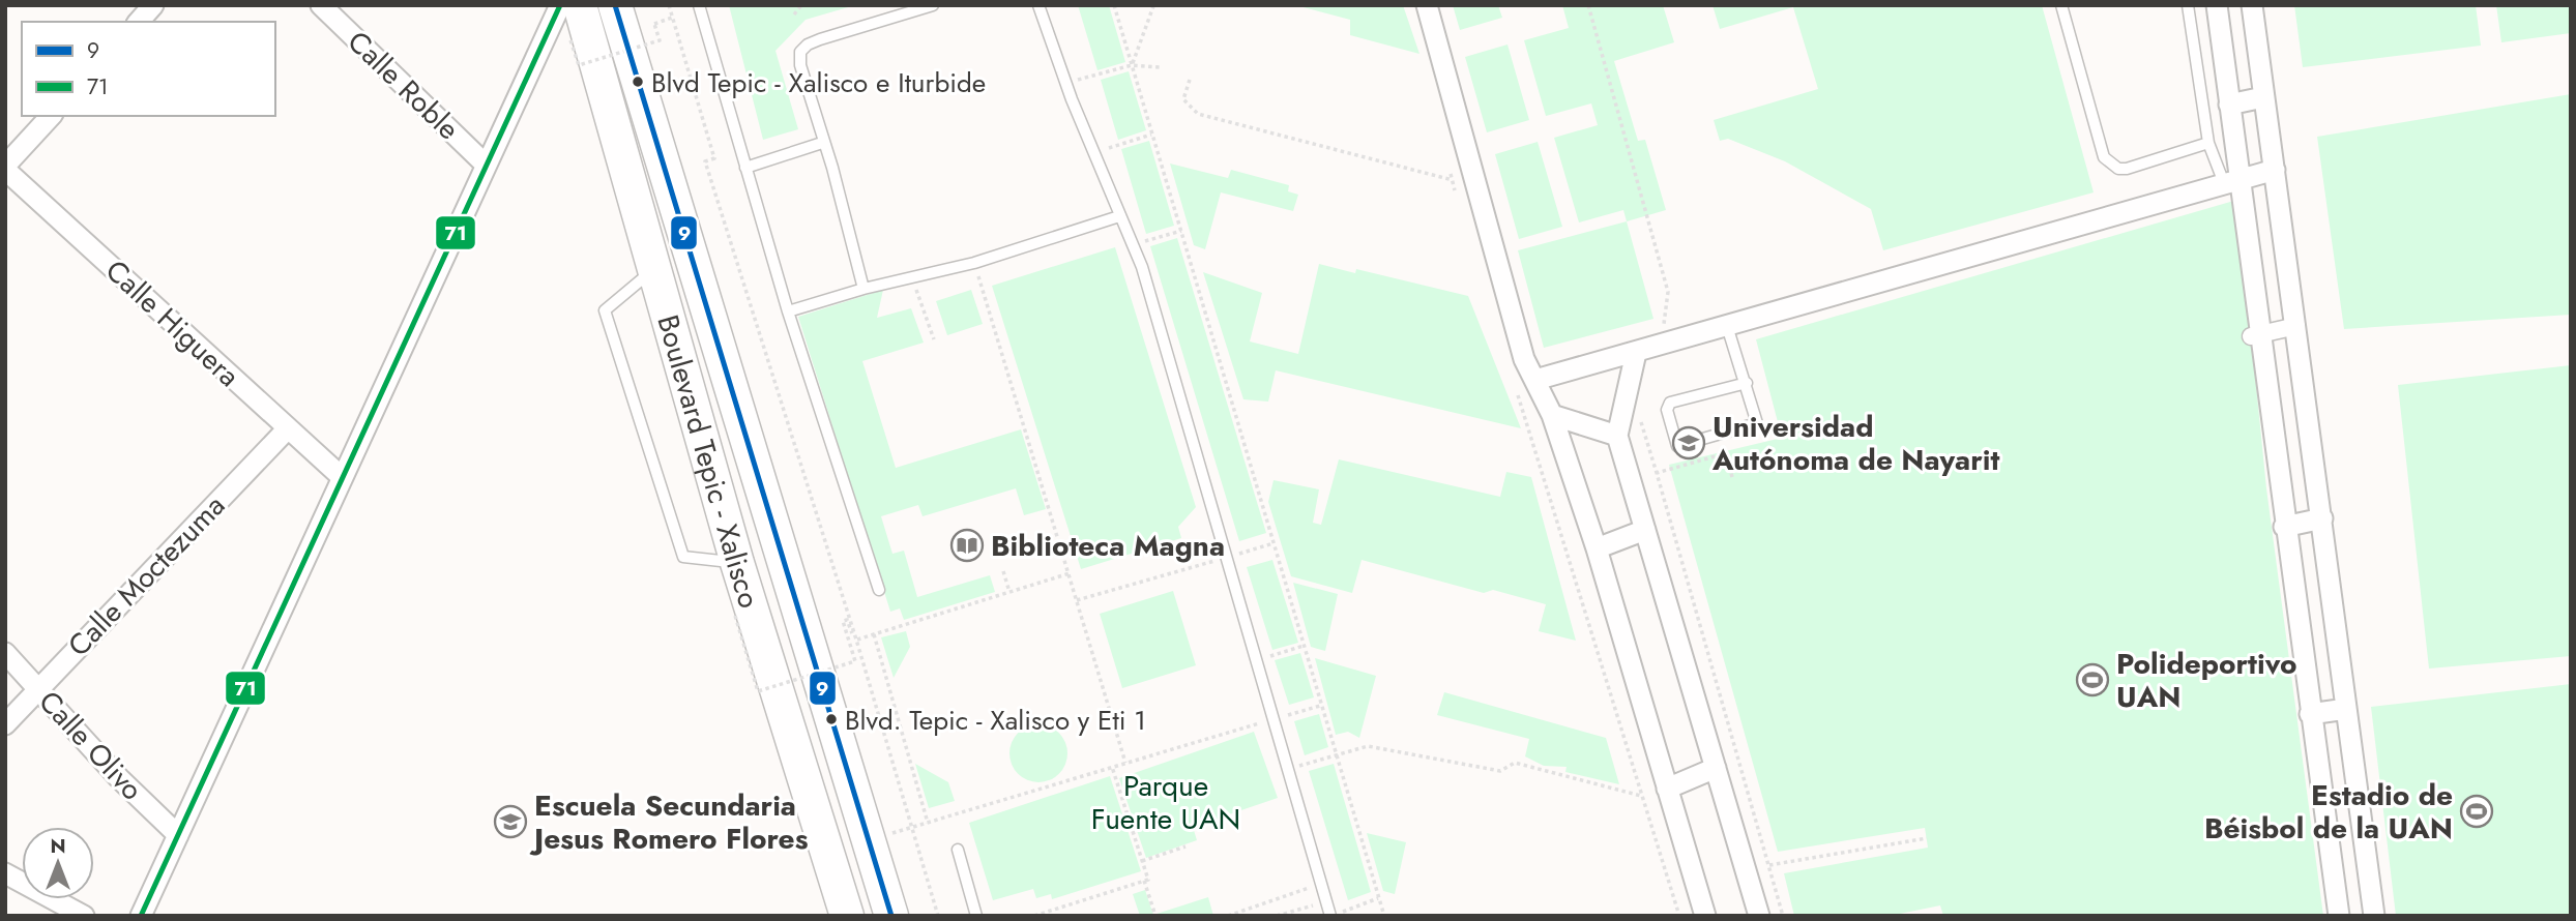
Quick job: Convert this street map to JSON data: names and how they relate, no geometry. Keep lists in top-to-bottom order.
{
  "streets": {
    "main road": ["Boulevard Tepic - Xalisco"],
    "street": [
      "Calle Roble",
      "Calle Higuera",
      "Calle Moctezuma",
      "Calle Olivo"
    ]
  },
  "crossings": [
    ["Calle Higuera", "Calle Moctezuma"],
    ["Calle Moctezuma", "Calle Olivo"]
  ],
  "parks": ["Parque Fuente UAN"],
  "places": {
    "other": ["Blvd Tepic - Xalisco e Iturbide", "Blvd. Tepic - Xalisco y Eti 1"],
    "school or university": ["Universidad Autónoma de Nayarit", "Escuela Secundaria Jesus Romero Flores"],
    "library": ["Biblioteca Magna"],
    "sports": ["Polideportivo UAN", "Estadio de Béisbol de la UAN"]
  },
  "lines": ["transit line 9", "transit line 71"],
  "legend": ["9", "71"],
  "north": "top"
}
